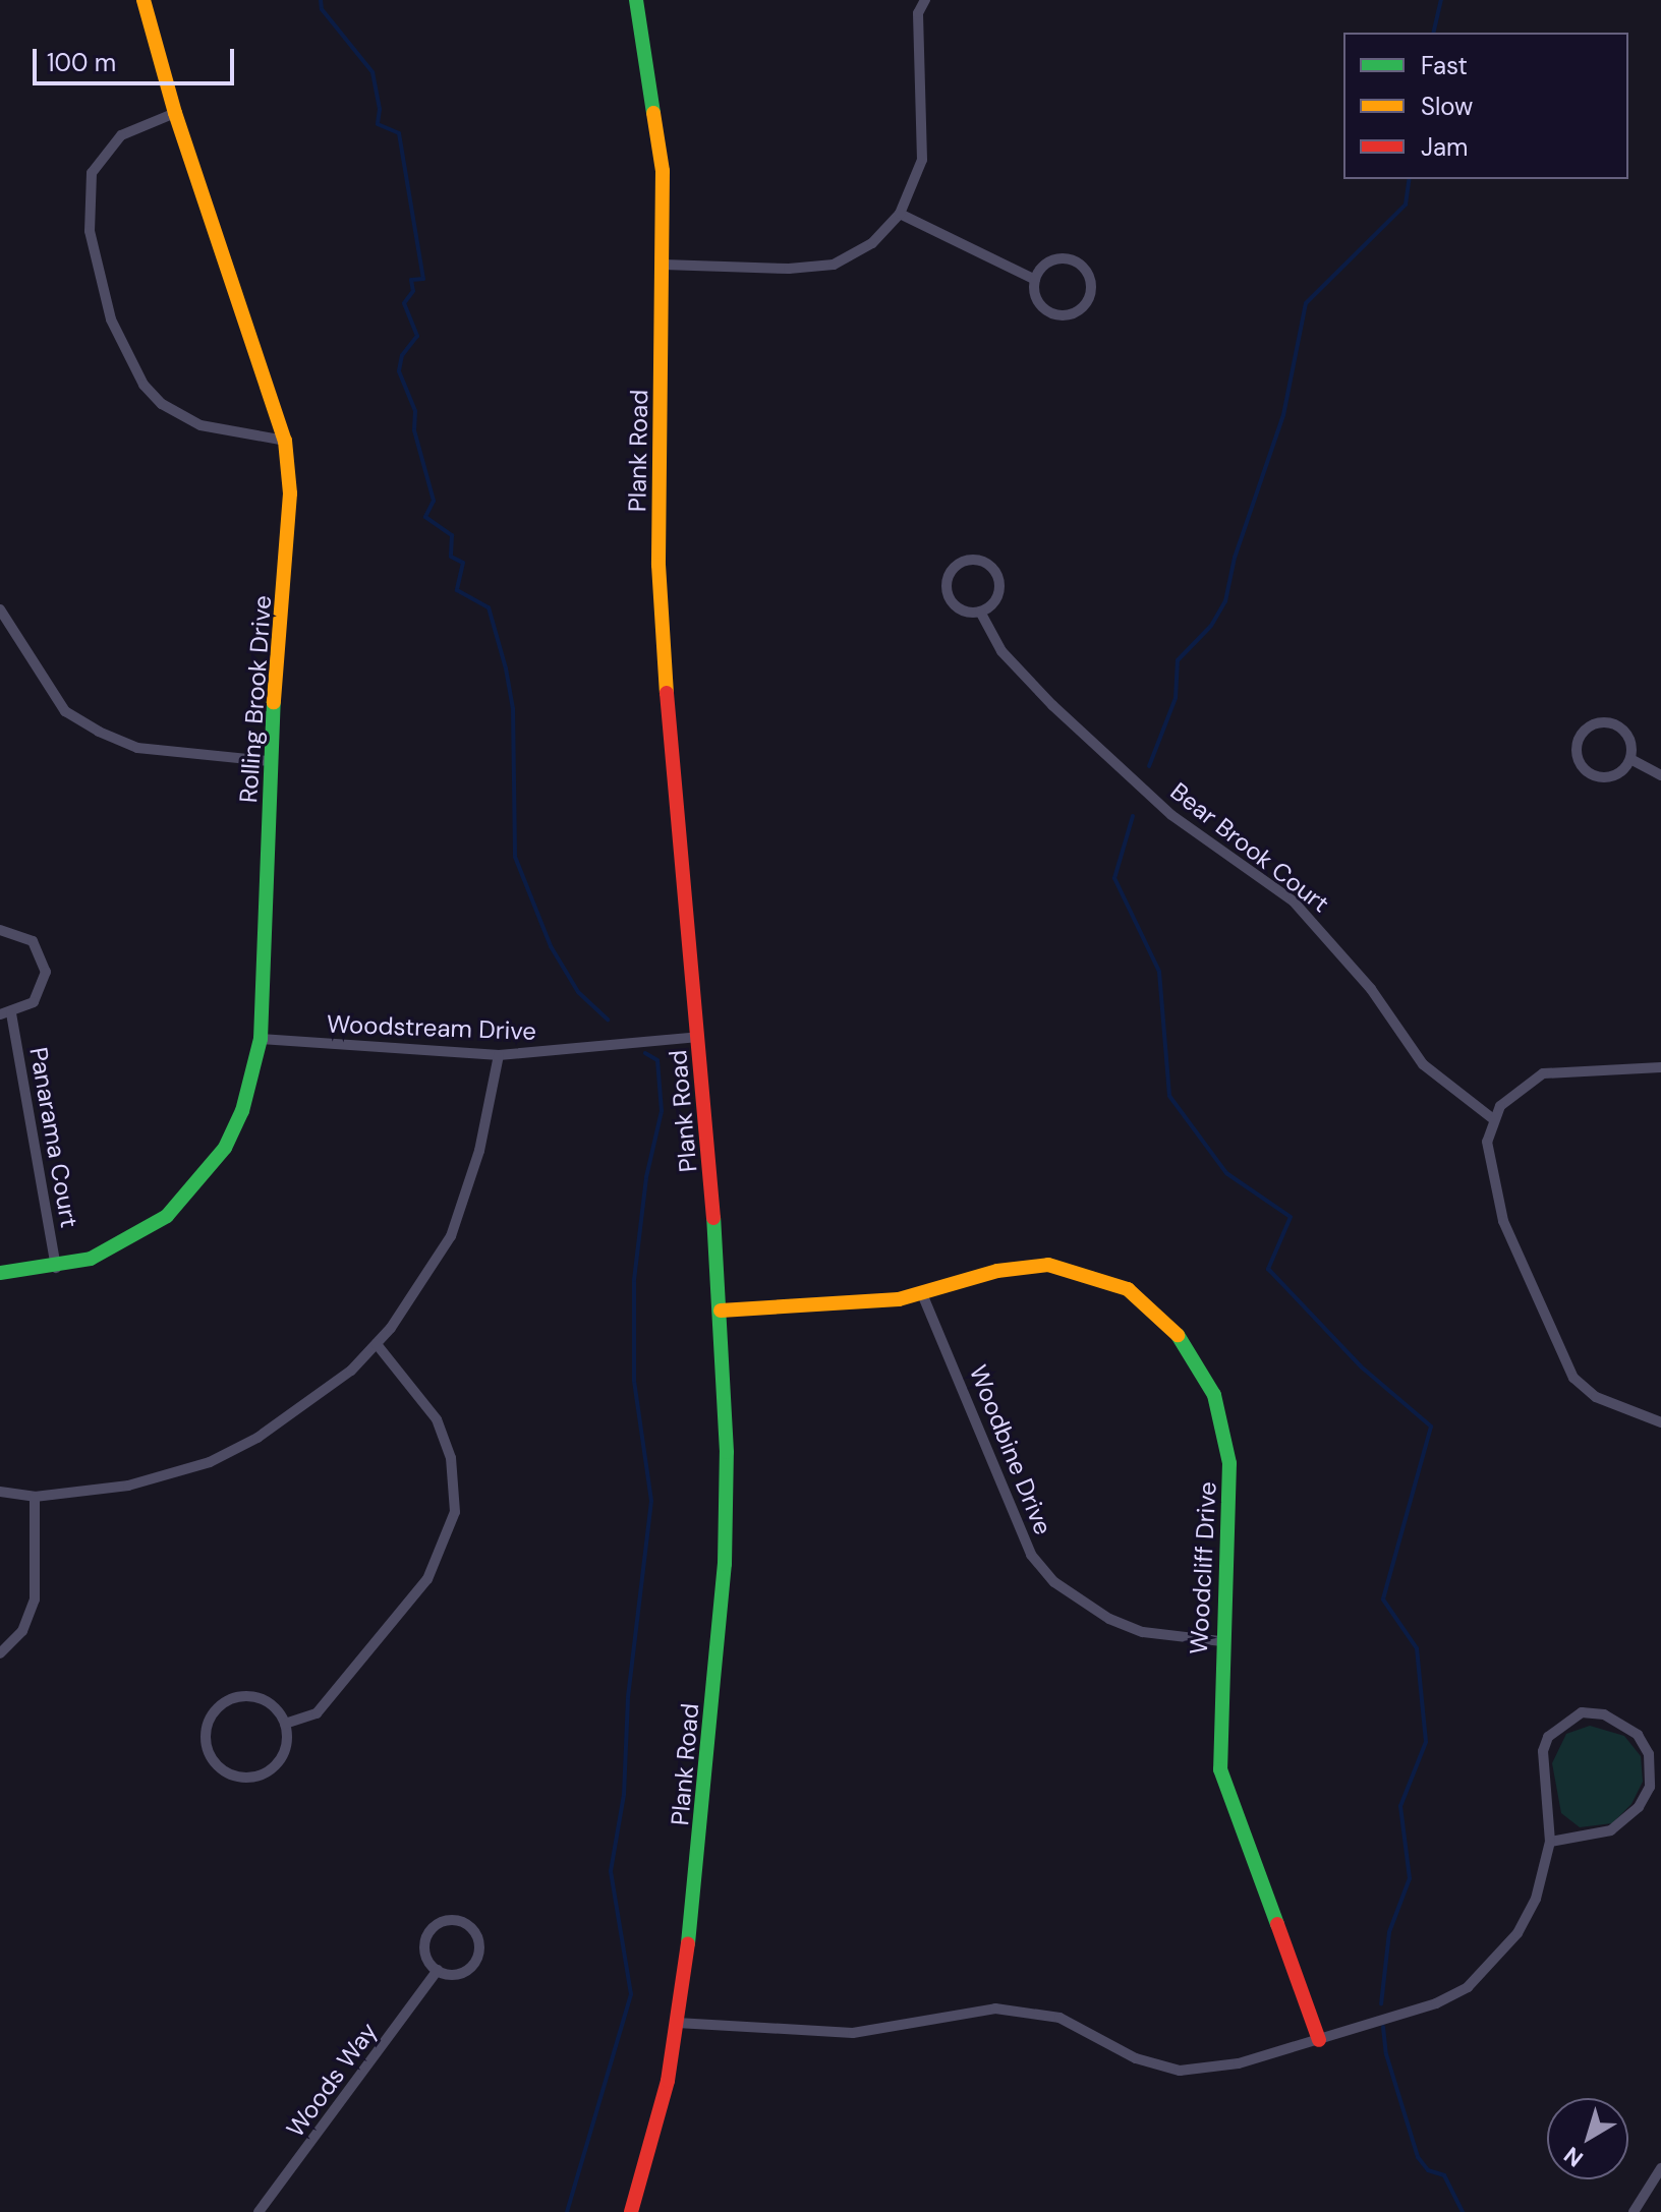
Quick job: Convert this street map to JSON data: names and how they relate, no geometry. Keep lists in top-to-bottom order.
{
  "streets": {
    "street": [
      "Plank Road",
      "Rolling Brook Drive",
      "Bear Brook Court",
      "Woodstream Drive",
      "Panarama Court",
      "Woodbine Drive",
      "Woodcliff Drive",
      "Woods Way"
    ]
  },
  "crossings": [
    ["Plank Road", "Woodstream Drive"],
    ["Plank Road", "Woodcliff Drive"],
    ["Rolling Brook Drive", "Woodstream Drive"],
    ["Rolling Brook Drive", "Panarama Court"],
    ["Woodbine Drive", "Woodcliff Drive"]
  ],
  "legend": ["Fast", "Slow", "Jam"],
  "scale_bar": "100 m",
  "north": "bottom left"
}
